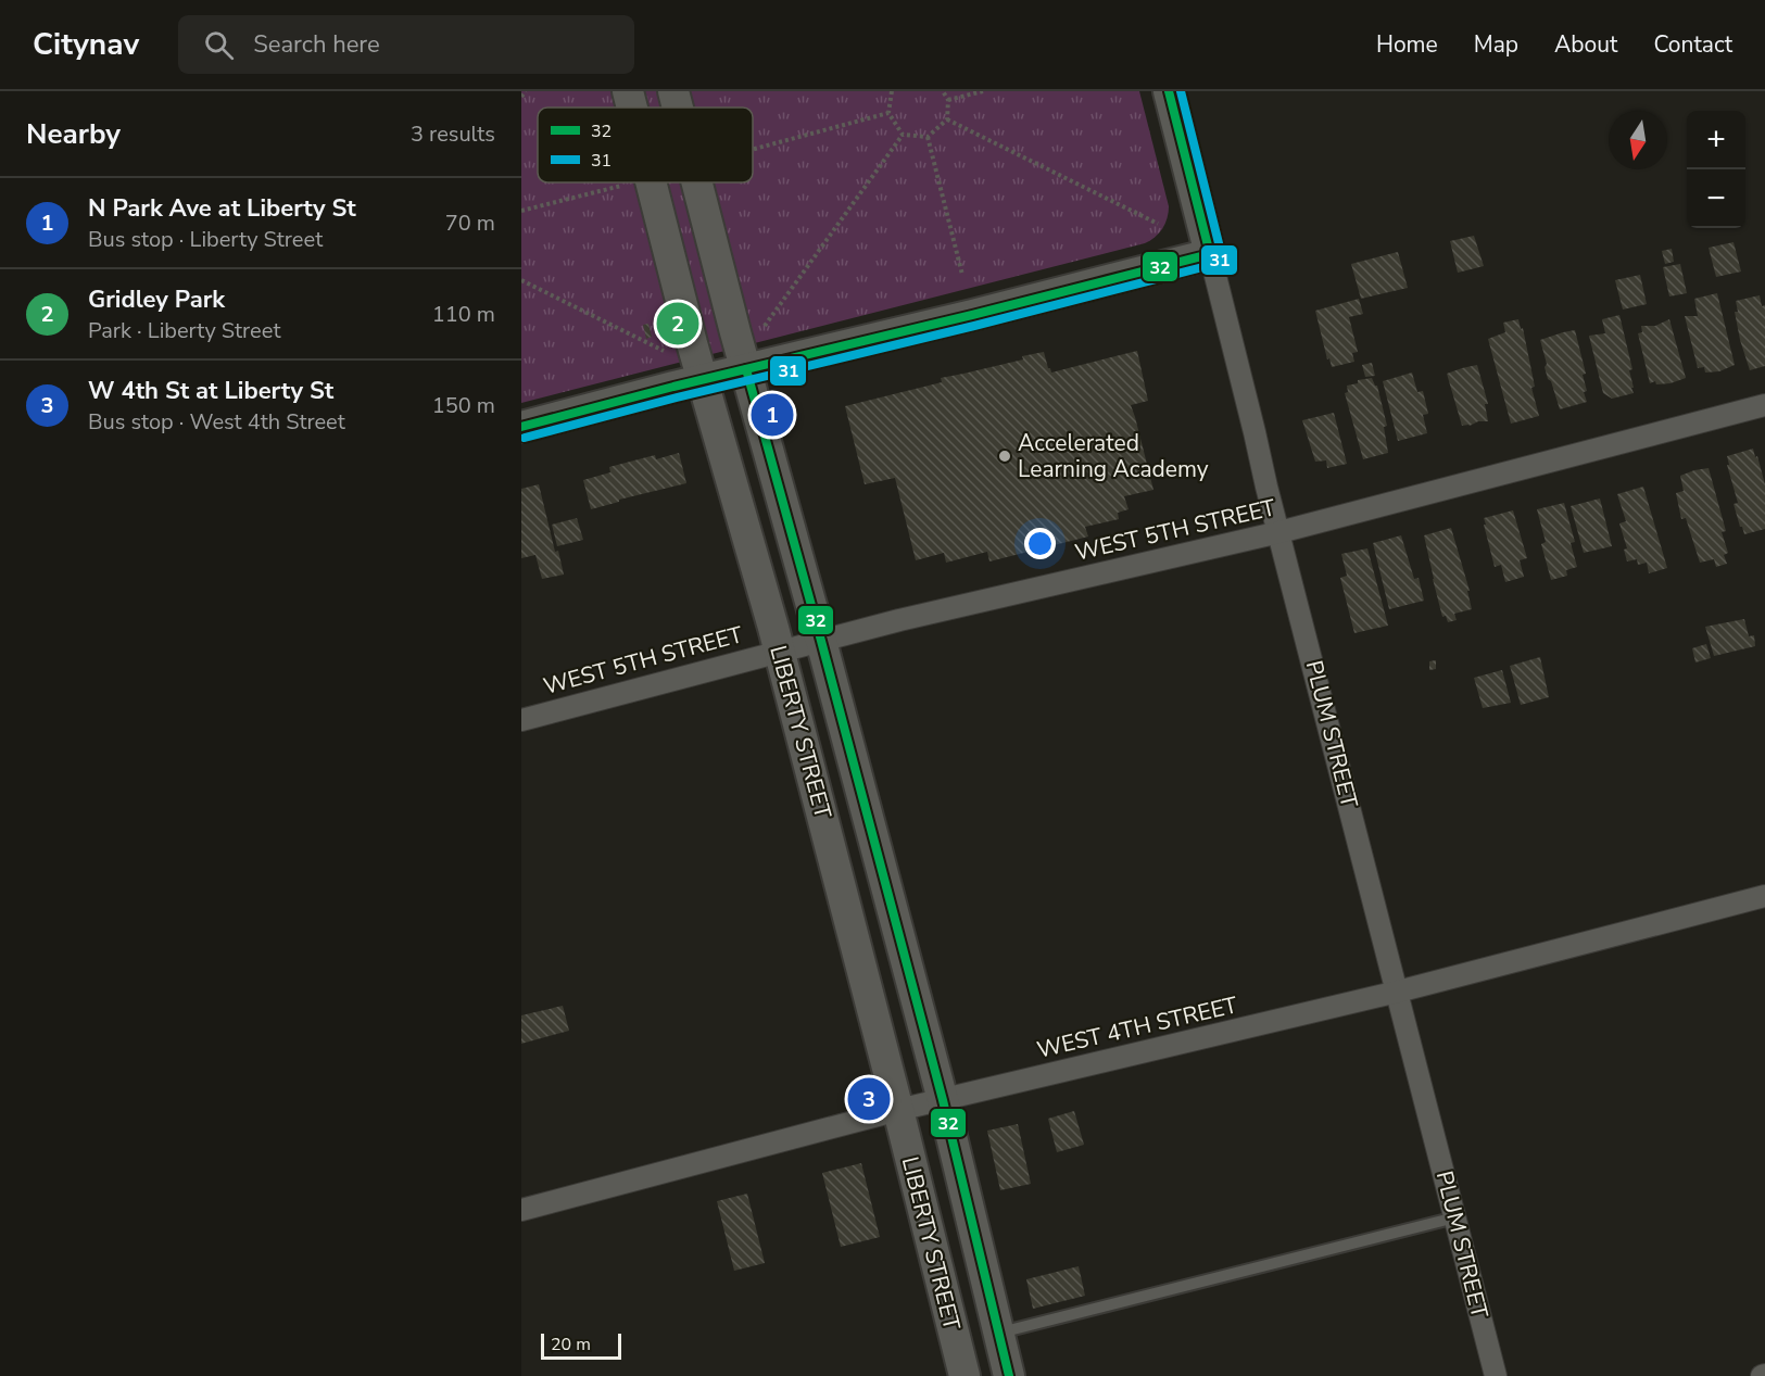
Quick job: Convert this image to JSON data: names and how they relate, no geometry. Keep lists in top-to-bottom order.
{
  "streets": {
    "street": [
      "WEST 5TH STREET",
      "LIBERTY STREET",
      "PLUM STREET",
      "WEST 4TH STREET"
    ]
  },
  "crossings": [
    ["WEST 5TH STREET", "LIBERTY STREET"],
    ["WEST 5TH STREET", "PLUM STREET"],
    ["LIBERTY STREET", "WEST 4TH STREET"],
    ["PLUM STREET", "WEST 4TH STREET"]
  ],
  "places": ["Accelerated Learning Academy"],
  "lines": ["transit line 32", "transit line 31"],
  "legend": ["32", "31"],
  "scale_bar": "20 m",
  "north": "bottom",
  "page": {
    "header": "Citynav",
    "search": "Search here",
    "nav": [
      "Home",
      "Map",
      "About",
      "Contact"
    ],
    "heading": ["Nearby", "3 results"],
    "map_buttons": ["+", "−"],
    "list": [
      {
        "mark": "1",
        "name": "N Park Ave at Liberty St",
        "note": "Bus stop · Liberty Street",
        "value": "70 m"
      },
      {
        "mark": "2",
        "name": "Gridley Park",
        "note": "Park · Liberty Street",
        "value": "110 m"
      },
      {
        "mark": "3",
        "name": "W 4th St at Liberty St",
        "note": "Bus stop · West 4th Street",
        "value": "150 m"
      }
    ],
    "pins": ["2", "1", "3"],
    "scale": "20 m"
  }
}
